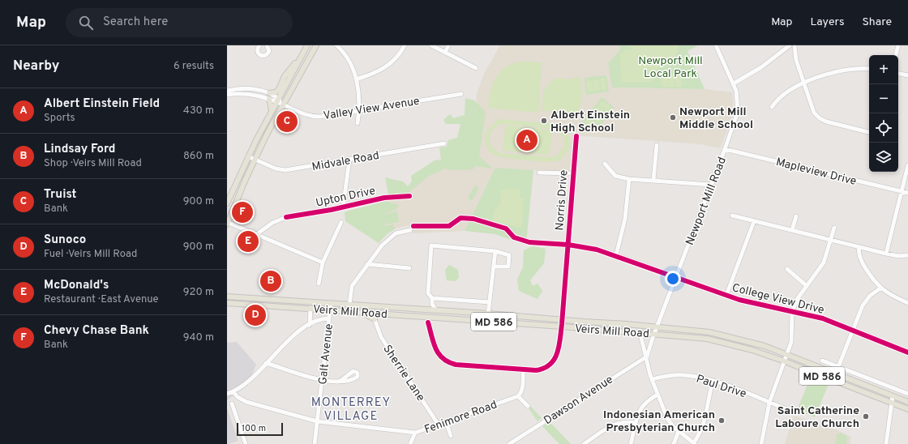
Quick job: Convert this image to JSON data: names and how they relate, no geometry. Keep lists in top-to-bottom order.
{
  "streets": {
    "main road": ["Veirs Mill Road", "MD 586"],
    "street": [
      "Valley View Avenue",
      "Midvale Road",
      "Mapleview Drive",
      "Upton Drive",
      "Norris Drive",
      "Newport Mill Road",
      "College View Drive",
      "Galt Avenue",
      "Sherrie Lane",
      "Paul Drive",
      "Dawson Avenue",
      "Fenimore Road"
    ]
  },
  "crossings": [
    ["Mapleview Drive", "Newport Mill Road"],
    ["Norris Drive", "College View Drive"],
    ["Norris Drive", "Veirs Mill Road"],
    ["Newport Mill Road", "College View Drive"],
    ["Newport Mill Road", "Veirs Mill Road"],
    ["Newport Mill Road", "Paul Drive"],
    ["Newport Mill Road", "Dawson Avenue"],
    ["Veirs Mill Road", "Galt Avenue"],
    ["Galt Avenue", "Fenimore Road"],
    ["Sherrie Lane", "Fenimore Road"]
  ],
  "districts": ["MONTERREY VILLAGE"],
  "parks": ["Newport Mill Local Park"],
  "places": [
    "Newport Mill Middle School",
    "Albert Einstein High School",
    "Saint Catherine Laboure Church",
    "Indonesian American Presbyterian Church"
  ],
  "scale_bar": "100 m",
  "page": {
    "header": "Map",
    "search": "Search here",
    "nav": ["Map", "Layers", "Share"],
    "heading": ["Nearby", "6 results"],
    "map_buttons": ["+", "−"],
    "list": [
      {
        "mark": "A",
        "name": "Albert Einstein Field",
        "note": "Sports",
        "value": "430 m"
      },
      {
        "mark": "B",
        "name": "Lindsay Ford",
        "note": "Shop · Veirs Mill Road",
        "value": "860 m"
      },
      {
        "mark": "C",
        "name": "Truist",
        "note": "Bank",
        "value": "900 m"
      },
      {
        "mark": "D",
        "name": "Sunoco",
        "note": "Fuel · Veirs Mill Road",
        "value": "900 m"
      },
      {
        "mark": "E",
        "name": "McDonald's",
        "note": "Restaurant · East Avenue",
        "value": "920 m"
      },
      {
        "mark": "F",
        "name": "Chevy Chase Bank",
        "note": "Bank",
        "value": "940 m"
      }
    ],
    "pins": [
      "C",
      "A",
      "F",
      "E",
      "B",
      "D"
    ],
    "scale": "100 m"
  }
}
